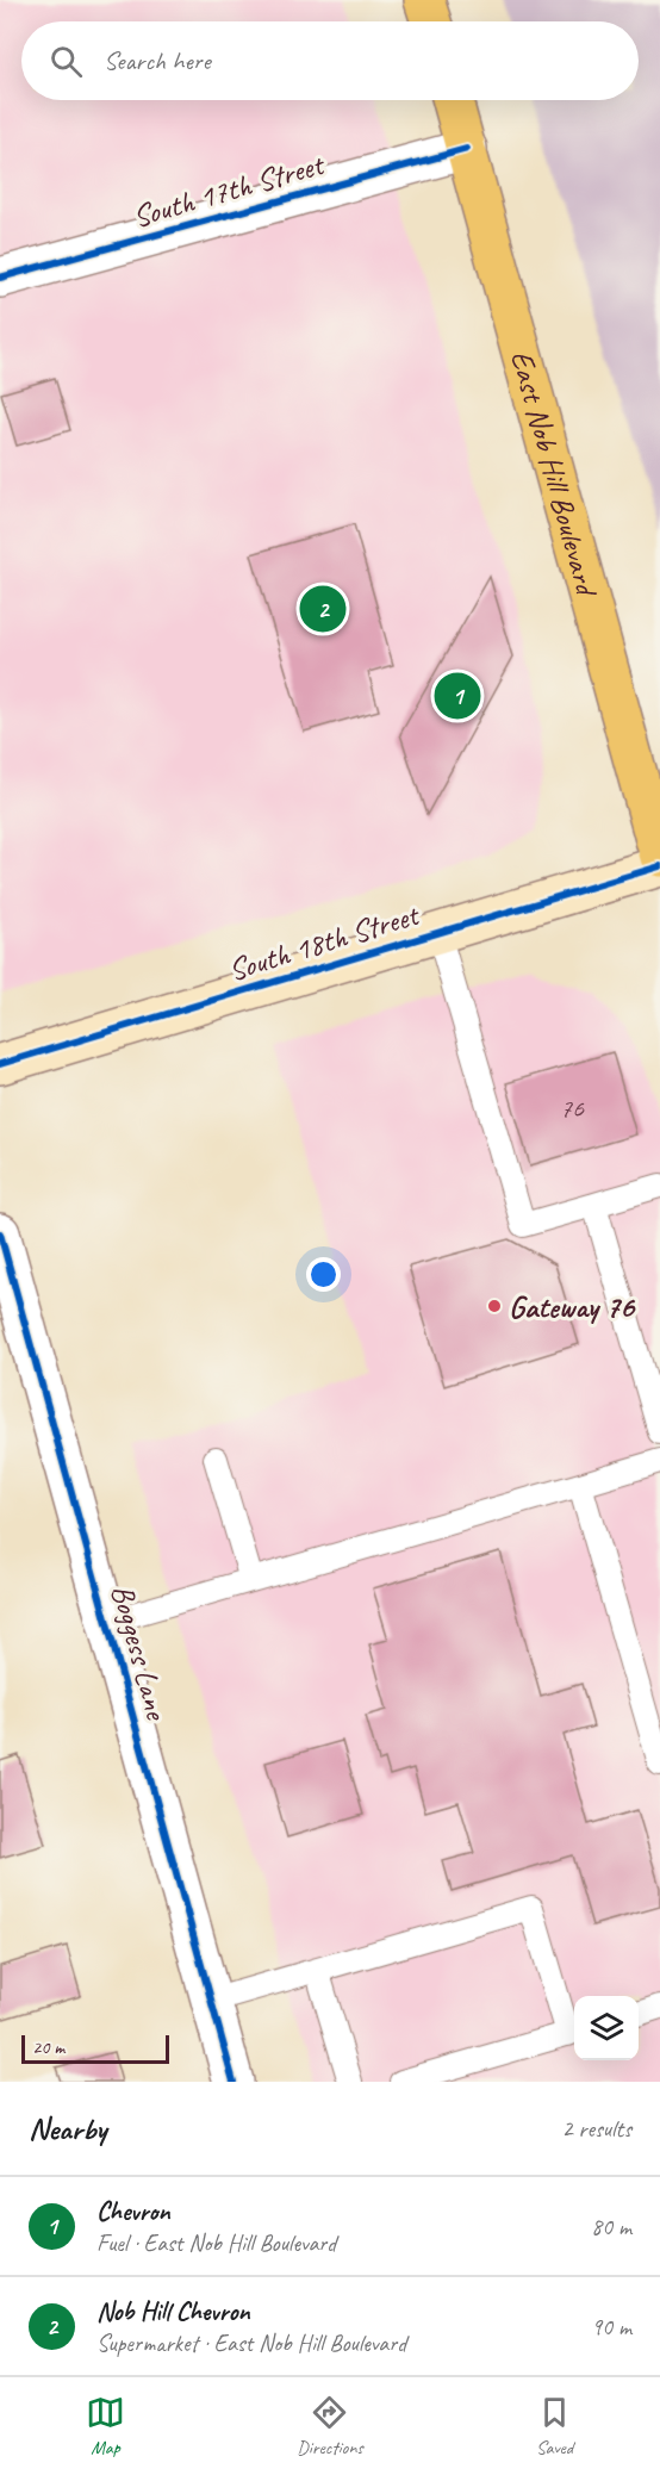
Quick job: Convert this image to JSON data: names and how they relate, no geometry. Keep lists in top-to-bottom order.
{
  "streets": {
    "main road": ["East Nob Hill Boulevard"],
    "street": ["South 17th Street", "South 18th Street", "Boggess Lane"]
  },
  "crossings": [
    ["South 17th Street", "East Nob Hill Boulevard"]
  ],
  "places": ["Gateway 76"],
  "house_numbers": ["76"],
  "scale_bar": "20 m",
  "page": {
    "search": "Search here",
    "pins": ["2", "1"],
    "scale": "20 m",
    "heading": ["Nearby", "2 results"],
    "list": [
      {
        "mark": "1",
        "name": "Chevron",
        "note": "Fuel · East Nob Hill Boulevard",
        "value": "80 m"
      },
      {
        "mark": "2",
        "name": "Nob Hill Chevron",
        "note": "Supermarket · East Nob Hill Boulevard",
        "value": "90 m"
      }
    ],
    "nav": ["Map", "Directions", "Saved"]
  }
}
